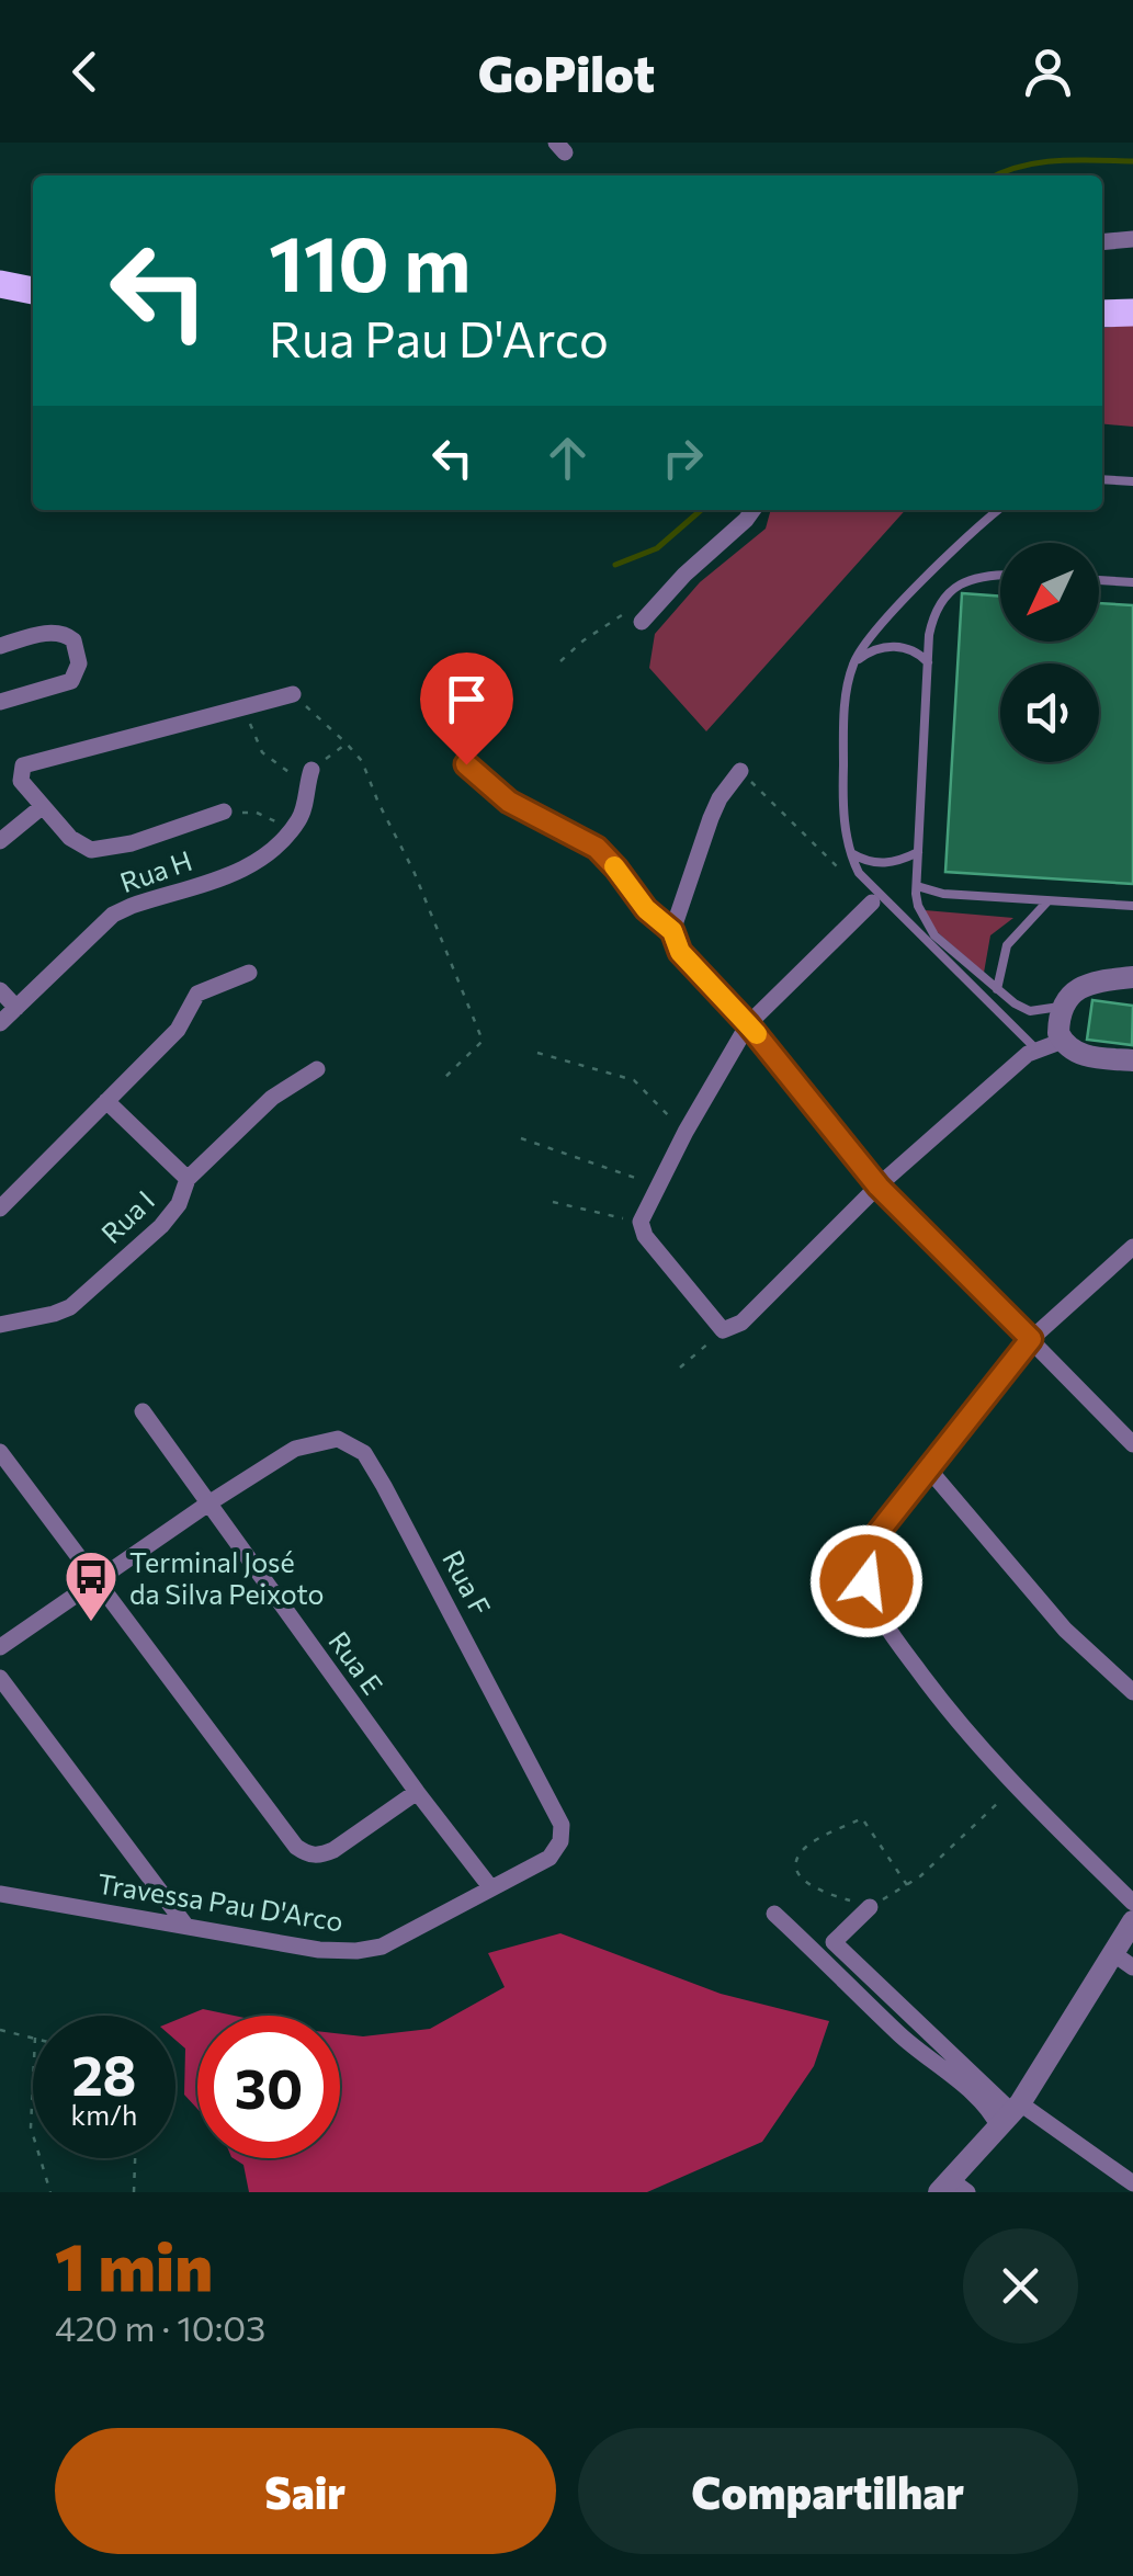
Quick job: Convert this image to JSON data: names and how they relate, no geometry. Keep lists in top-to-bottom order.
{
  "streets": {
    "street": [
      "Rua H",
      "Rua I",
      "Rua F",
      "Rua E",
      "Travessa Pau D'Arco"
    ]
  },
  "crossings": [
    ["Rua F", "Rua E"],
    ["Rua F", "Travessa Pau D'Arco"],
    ["Rua E", "Travessa Pau D'Arco"]
  ],
  "places": {
    "bus stop": ["Terminal José da Silva Peixoto"]
  },
  "north": "bottom left",
  "page": {
    "header": "GoPilot",
    "turn": ["110 m", "Rua Pau D'Arco"],
    "speed": "28 km/h",
    "limit": "30",
    "heading": ["1 min", "420 m · 10:03"],
    "buttons": ["Sair", "Compartilhar"]
  }
}
